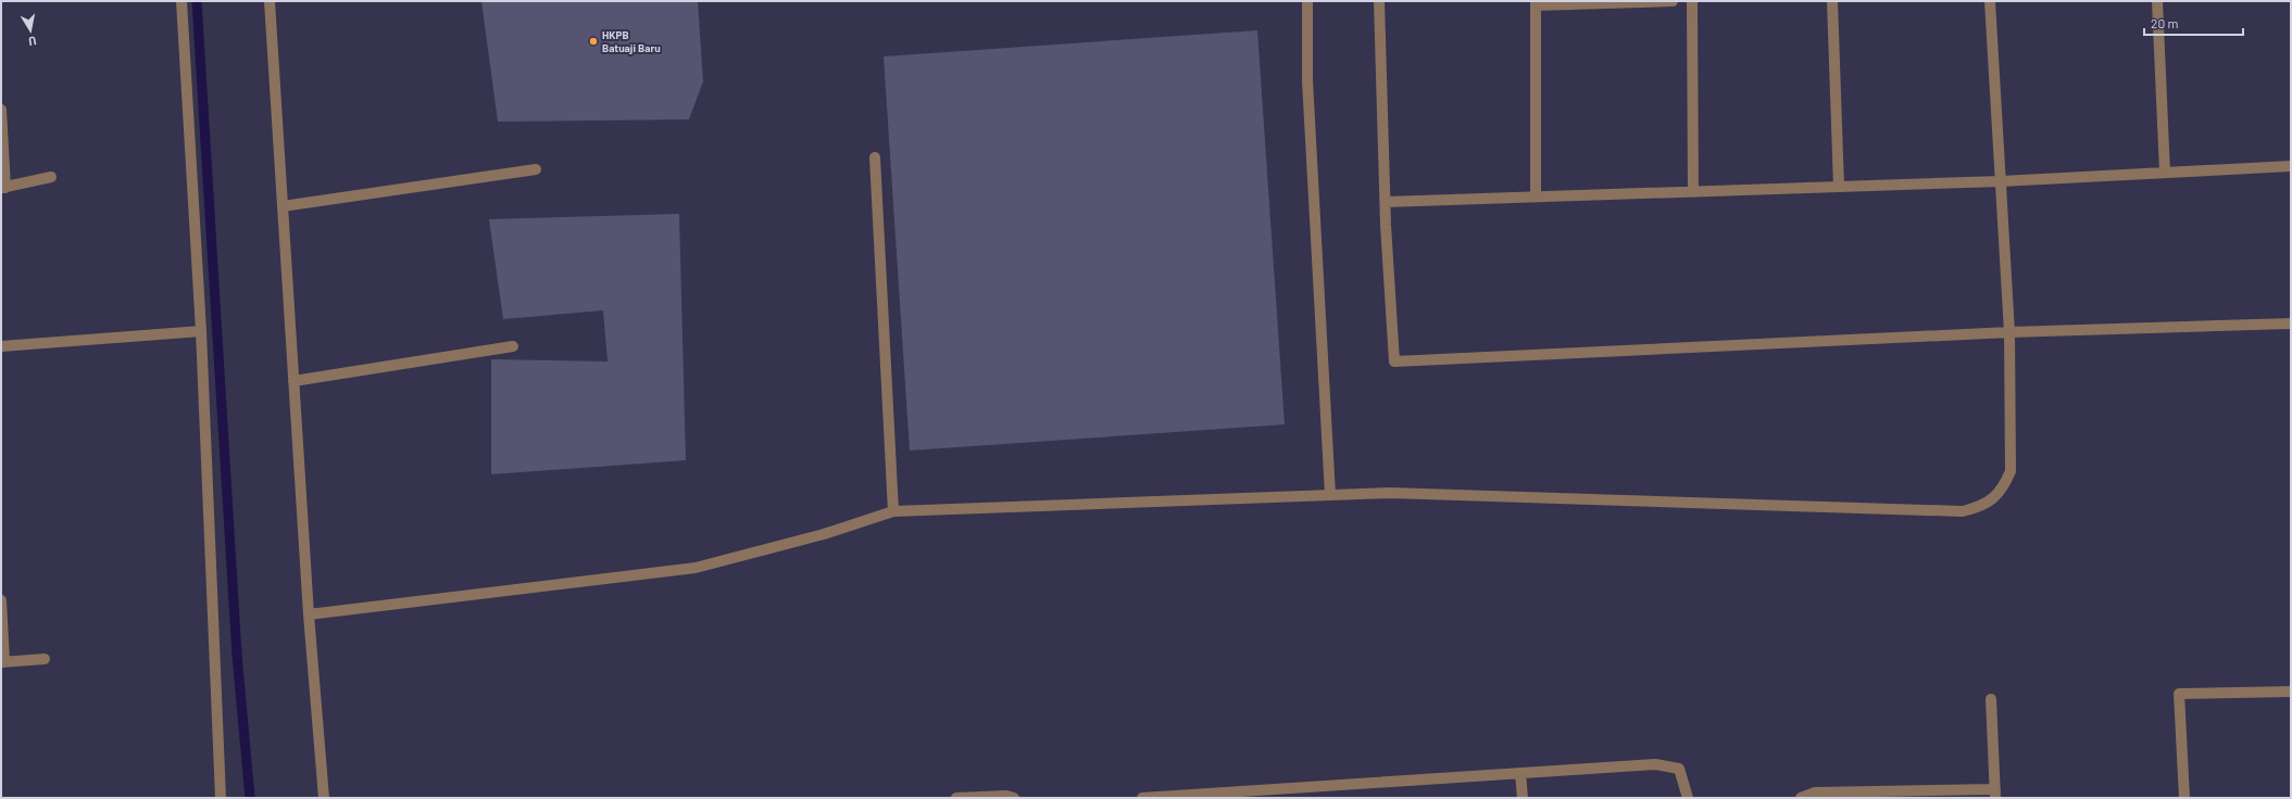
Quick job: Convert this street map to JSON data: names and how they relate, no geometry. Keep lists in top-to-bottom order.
{
  "places": ["HKPB Batuaji Baru"],
  "scale_bar": "20 m",
  "north": "bottom"
}
